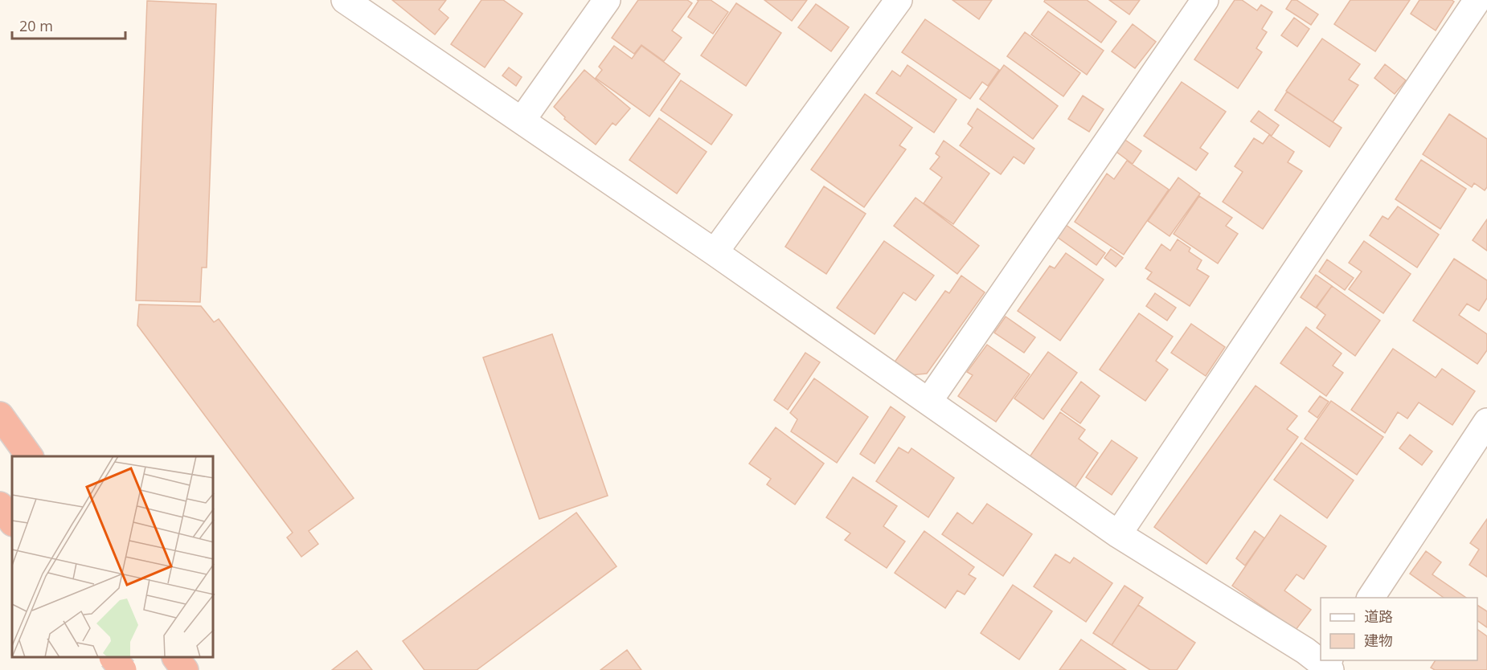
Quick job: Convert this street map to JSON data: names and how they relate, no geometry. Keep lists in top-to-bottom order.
{
  "legend": ["道路", "建物"],
  "scale_bar": "20 m"
}
